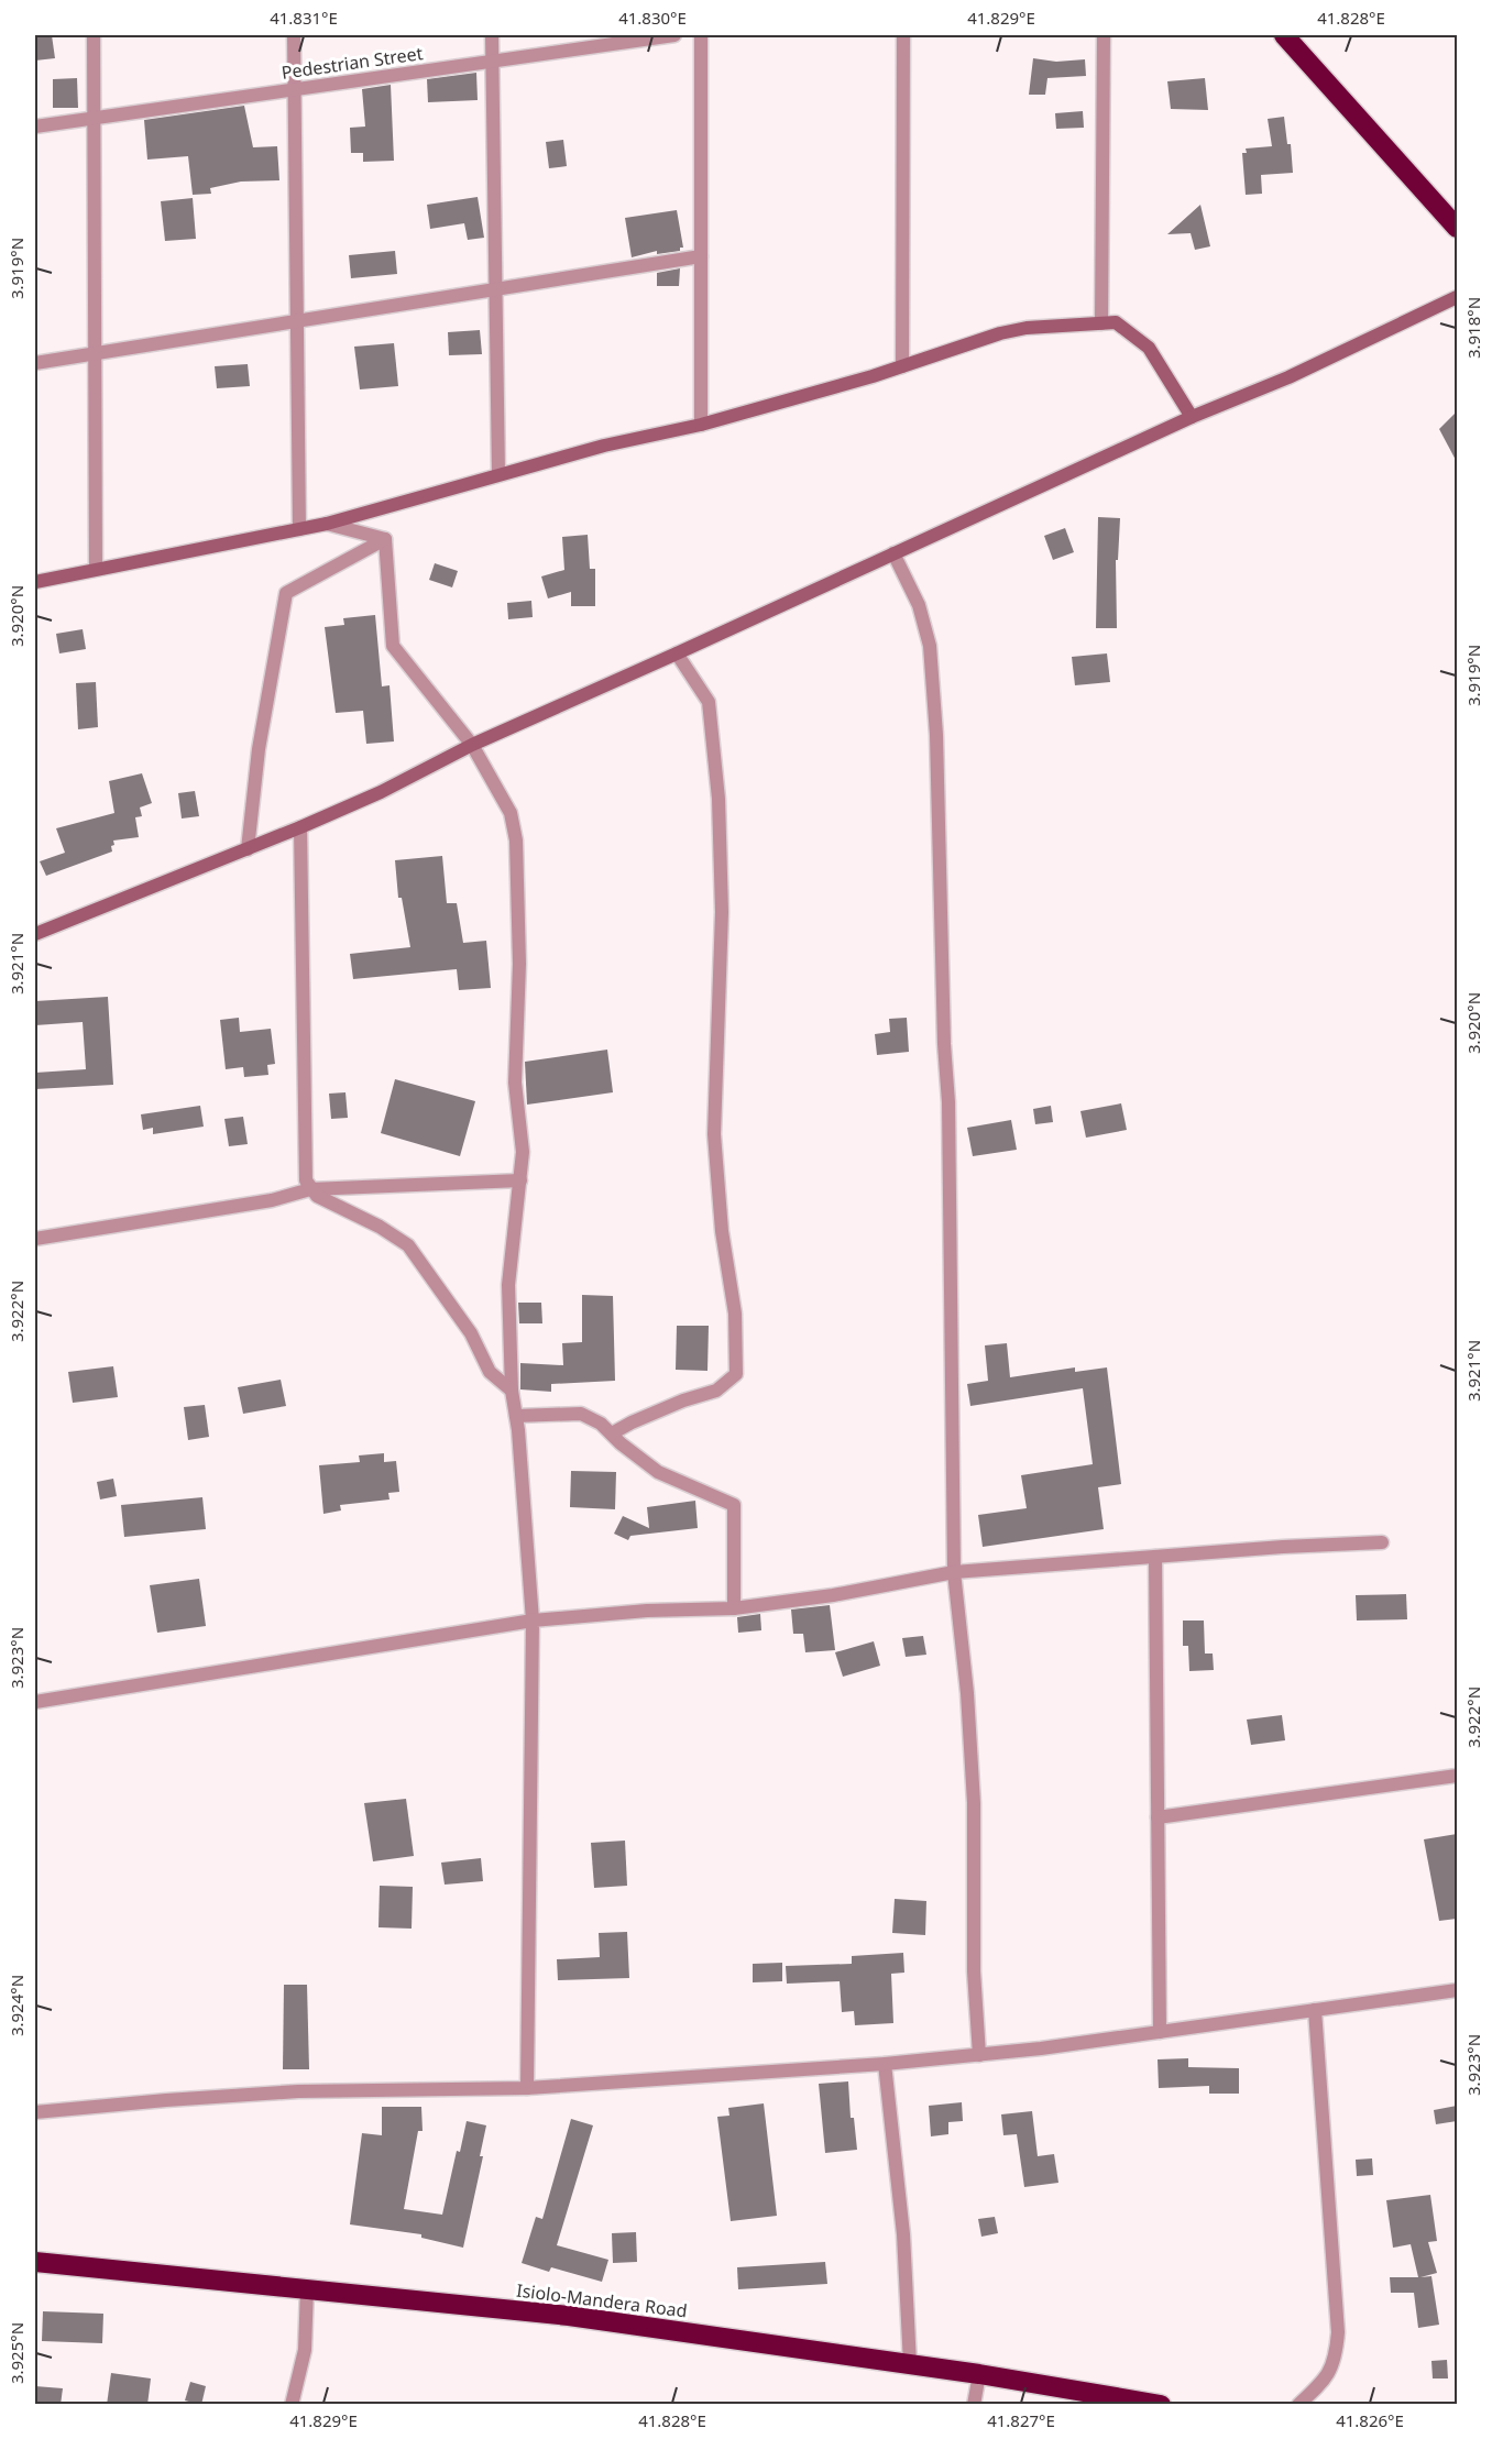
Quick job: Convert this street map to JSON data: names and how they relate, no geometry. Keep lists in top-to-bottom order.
{
  "streets": {
    "highway": ["Isiolo-Mandera Road"],
    "street": ["Pedestrian Street"]
  },
  "coordinates": [
    "41.831°E",
    "41.830°E",
    "41.829°E",
    "41.828°E",
    "3.919°N",
    "3.918°N",
    "3.920°N",
    "3.921°N",
    "3.922°N",
    "3.923°N",
    "3.924°N",
    "3.925°N",
    "41.827°E",
    "41.826°E"
  ]
}
